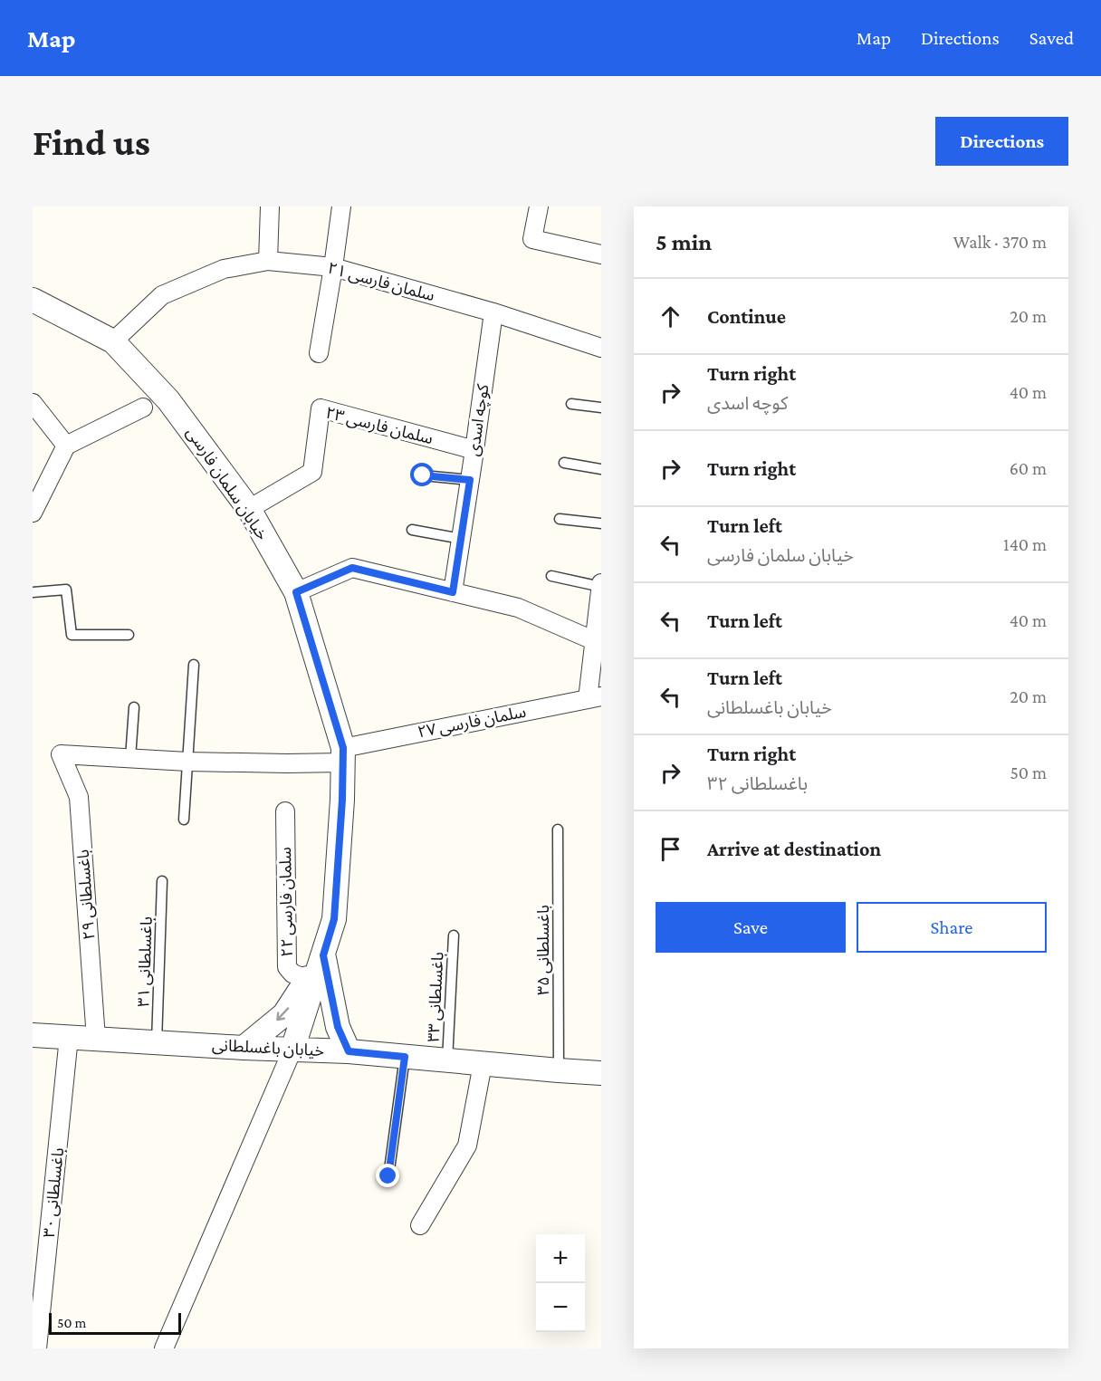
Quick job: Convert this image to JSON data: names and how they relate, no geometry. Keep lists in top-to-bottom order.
{
  "streets": {
    "street": [
      "سلمان فارسی ۲۱",
      "کوچه اسدی",
      "سلمان فارسی ۲۳",
      "خیابان سلمان فارسی",
      "سلمان فارسی ۲۷",
      "باغسلطانی ۲۹",
      "سلمان فارسی ۲۲",
      "خیابان باغسلطانی",
      "باغسلطانی ۳۰"
    ],
    "lane": ["باغسلطانی ۳۵", "باغسلطانی ۳۱", "باغسلطانی ۳۳"]
  },
  "crossings": [
    ["سلمان فارسی ۲۱", "کوچه اسدی"],
    ["سلمان فارسی ۲۱", "خیابان سلمان فارسی"],
    ["کوچه اسدی", "سلمان فارسی ۲۳"],
    ["سلمان فارسی ۲۳", "خیابان سلمان فارسی"],
    ["خیابان سلمان فارسی", "سلمان فارسی ۲۷"],
    ["خیابان سلمان فارسی", "خیابان باغسلطانی"],
    ["سلمان فارسی ۲۷", "باغسلطانی ۲۹"],
    ["باغسلطانی ۲۹", "خیابان باغسلطانی"],
    ["باغسلطانی ۳۵", "خیابان باغسلطانی"],
    ["باغسلطانی ۳۱", "خیابان باغسلطانی"],
    ["باغسلطانی ۳۳", "خیابان باغسلطانی"],
    ["خیابان باغسلطانی", "باغسلطانی ۳۰"]
  ],
  "scale_bar": "50 m",
  "page": {
    "header": "Map",
    "nav": ["Map", "Directions", "Saved"],
    "buttons": [
      "Directions",
      ["Save", "Share"]
    ],
    "title": "Find us",
    "heading": ["5 min", "Walk · 370 m"],
    "list": [
      ["Continue", "20 m"],
      ["Turn right", "کوچه اسدی", "40 m"],
      ["Turn right", "60 m"],
      ["Turn left", "خیابان سلمان فارسی", "140 m"],
      ["Turn left", "40 m"],
      ["Turn left", "خیابان باغسلطانی", "20 m"],
      ["Turn right", "باغسلطانی ۳۲", "50 m"],
      "Arrive at destination"
    ],
    "map_buttons": ["+", "−"],
    "scale": "50 m"
  }
}
